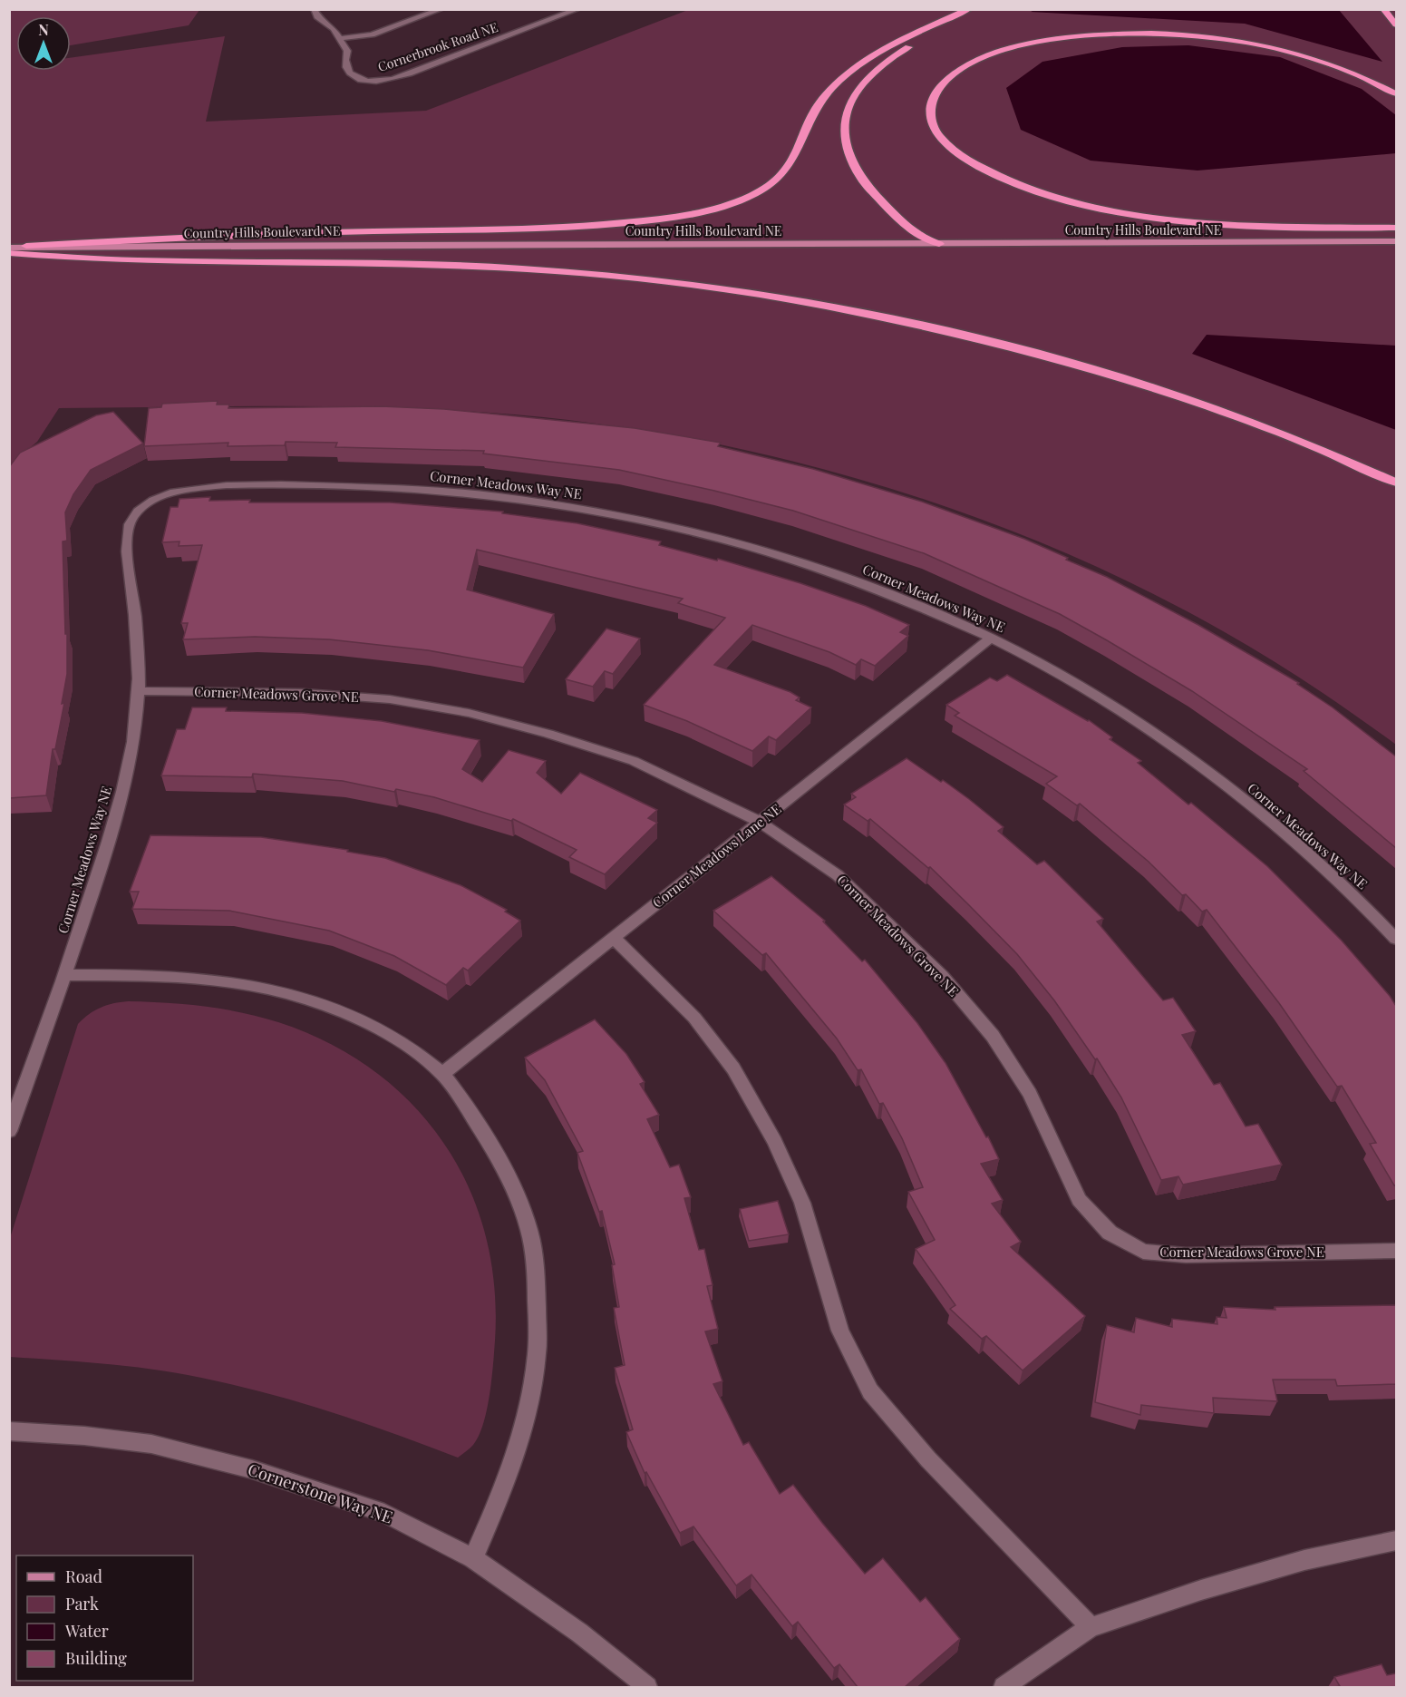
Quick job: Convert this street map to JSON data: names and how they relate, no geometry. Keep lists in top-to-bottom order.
{
  "streets": {
    "main road": ["Country Hills Boulevard NE"],
    "street": [
      "Cornerbrook Road NE",
      "Corner Meadows Way NE",
      "Corner Meadows Grove NE",
      "Corner Meadows Lane NE",
      "Cornerstone Way NE"
    ]
  },
  "crossings": [
    ["Corner Meadows Way NE", "Corner Meadows Grove NE"],
    ["Corner Meadows Way NE", "Corner Meadows Lane NE"],
    ["Corner Meadows Grove NE", "Corner Meadows Lane NE"]
  ],
  "legend": [
    "Road",
    "Park",
    "Water",
    "Building"
  ],
  "north": "top"
}
